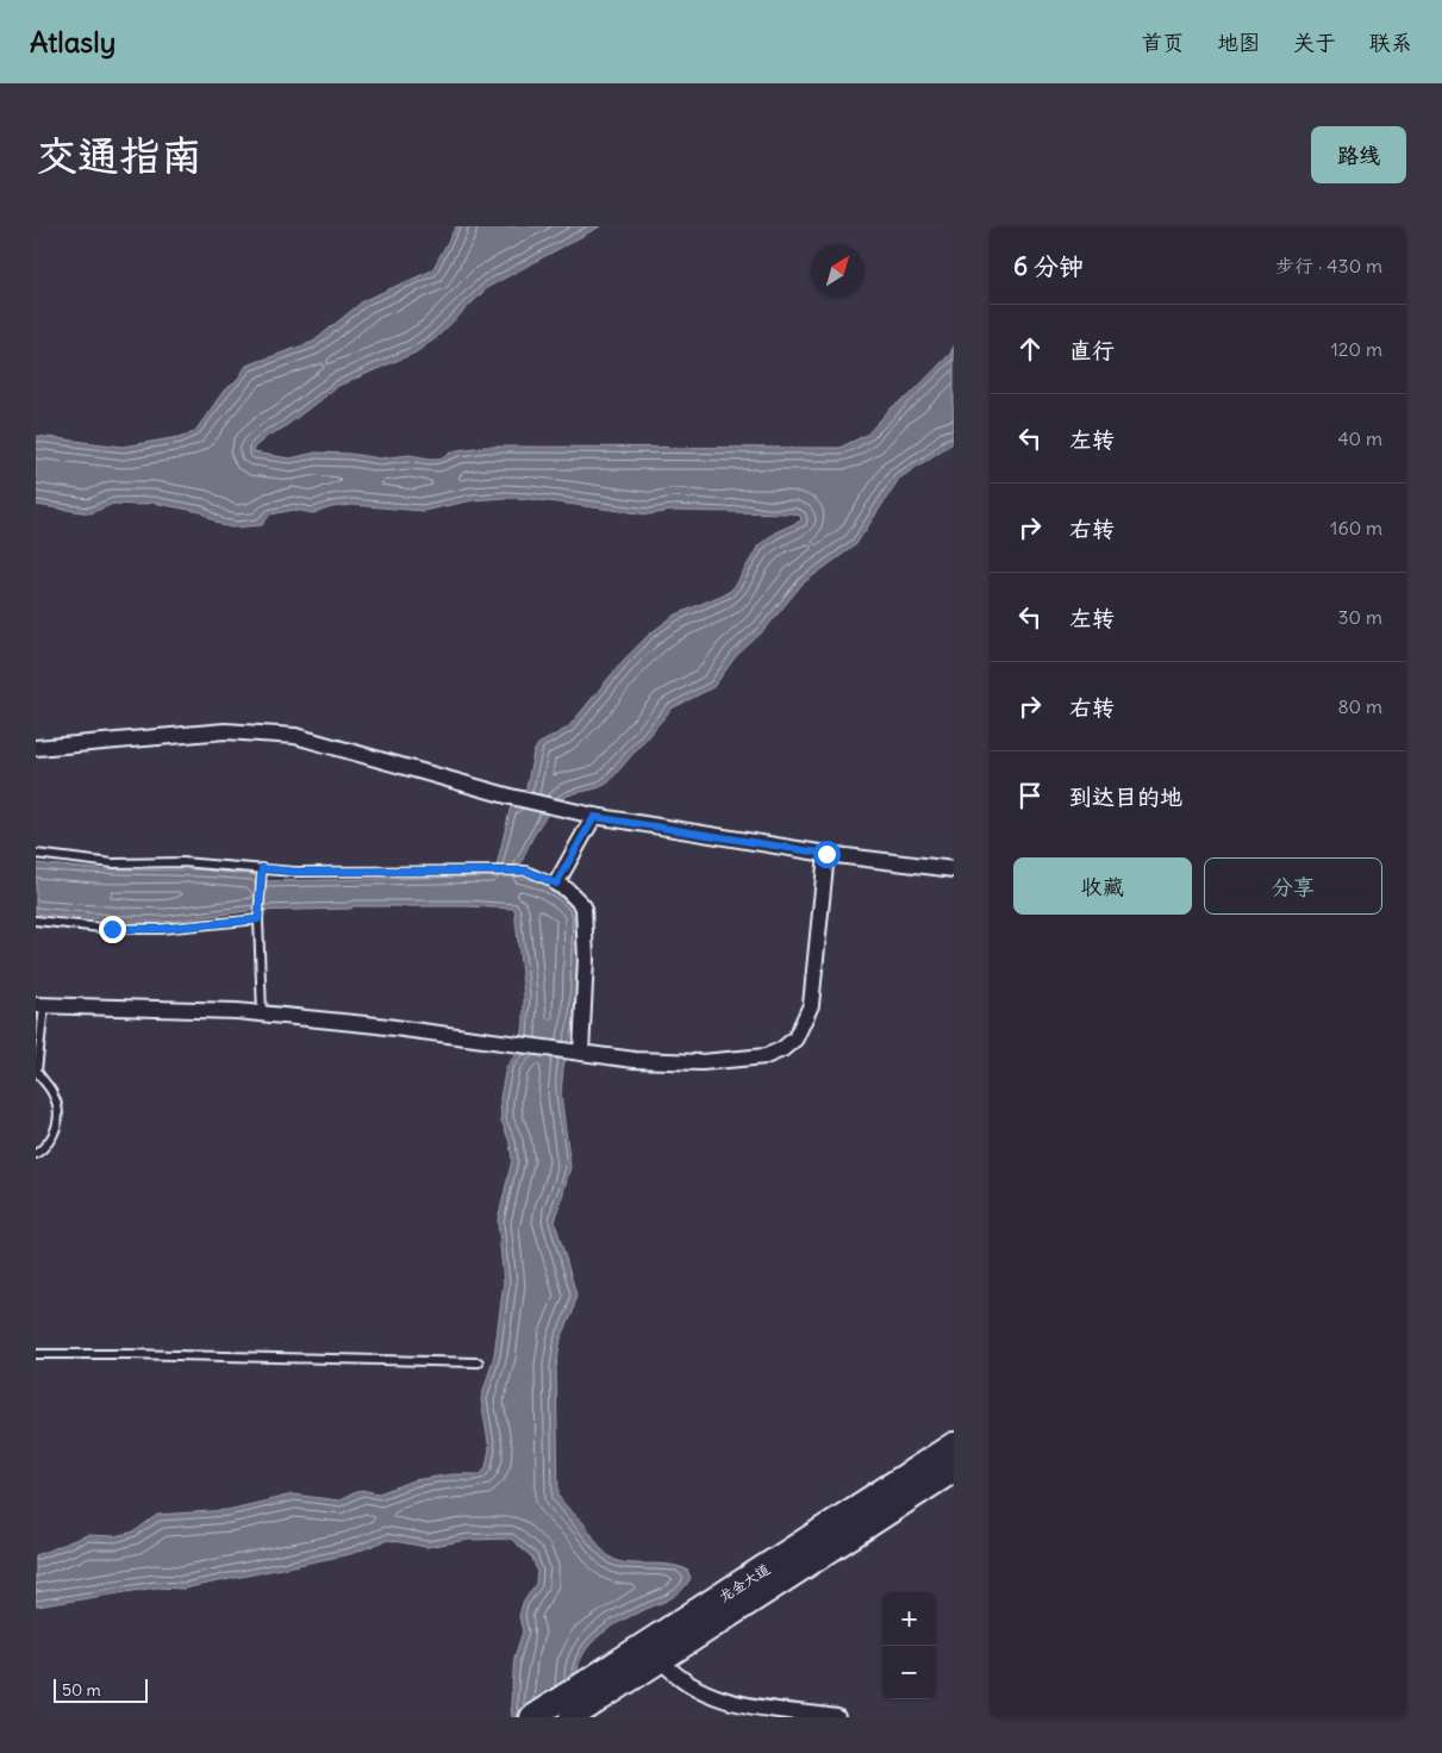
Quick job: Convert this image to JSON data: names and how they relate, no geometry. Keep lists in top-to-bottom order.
{
  "streets": {
    "main road": ["龙金大道"]
  },
  "scale_bar": "50 m",
  "north": "top right",
  "page": {
    "header": "Atlasly",
    "nav": [
      "首页",
      "地图",
      "关于",
      "联系"
    ],
    "buttons": [
      "路线",
      ["收藏", "分享"]
    ],
    "title": "交通指南",
    "heading": ["6 分钟", "步行 · 430 m"],
    "list": [
      ["直行", "120 m"],
      ["左转", "40 m"],
      ["右转", "160 m"],
      ["左转", "30 m"],
      ["右转", "80 m"],
      "到达目的地"
    ],
    "map_buttons": ["+", "−"],
    "scale": "50 m"
  }
}
